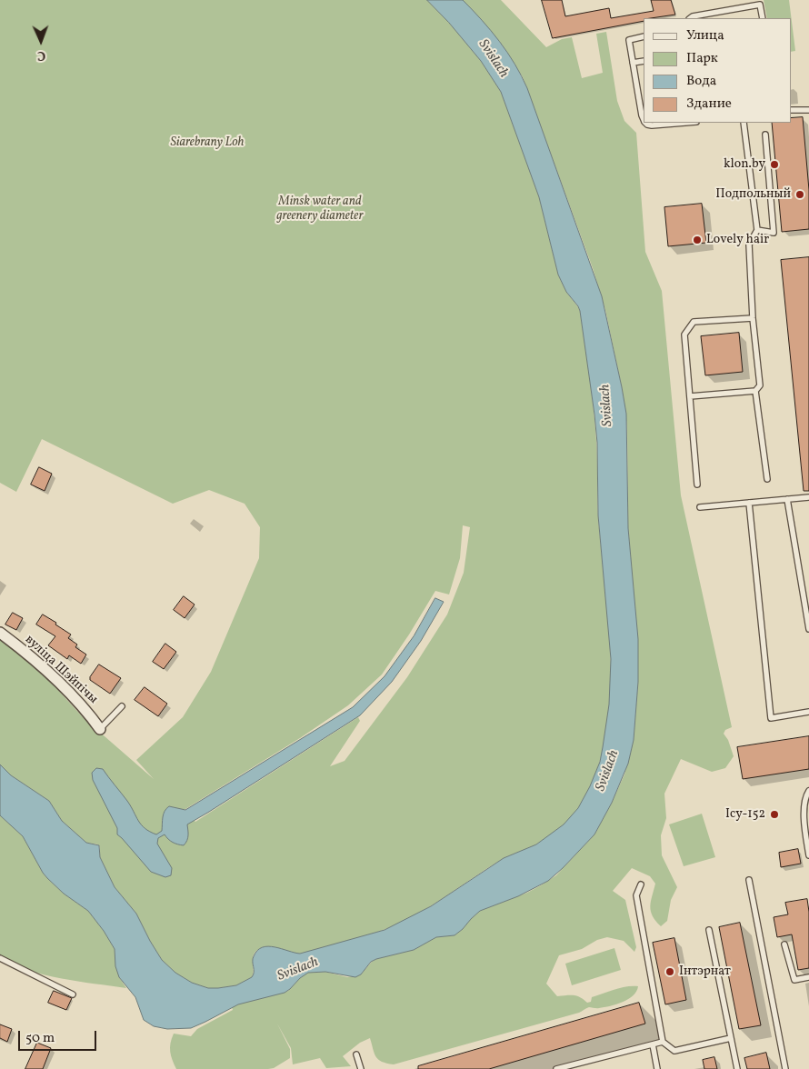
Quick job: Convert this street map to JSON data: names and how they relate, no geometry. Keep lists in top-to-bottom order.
{
  "streets": {
    "street": ["вуліца Шэйпічы"]
  },
  "water": ["Svislach"],
  "parks": ["Siarebrany Loh", "Minsk water and greenery diameter"],
  "places": [
    "klon.by",
    "Подпольный",
    "Lovely hair",
    "Ісу-152",
    "Інтэрнат"
  ],
  "legend": [
    "Улица",
    "Парк",
    "Вода",
    "Здание"
  ],
  "scale_bar": "50 m",
  "north": "bottom"
}
